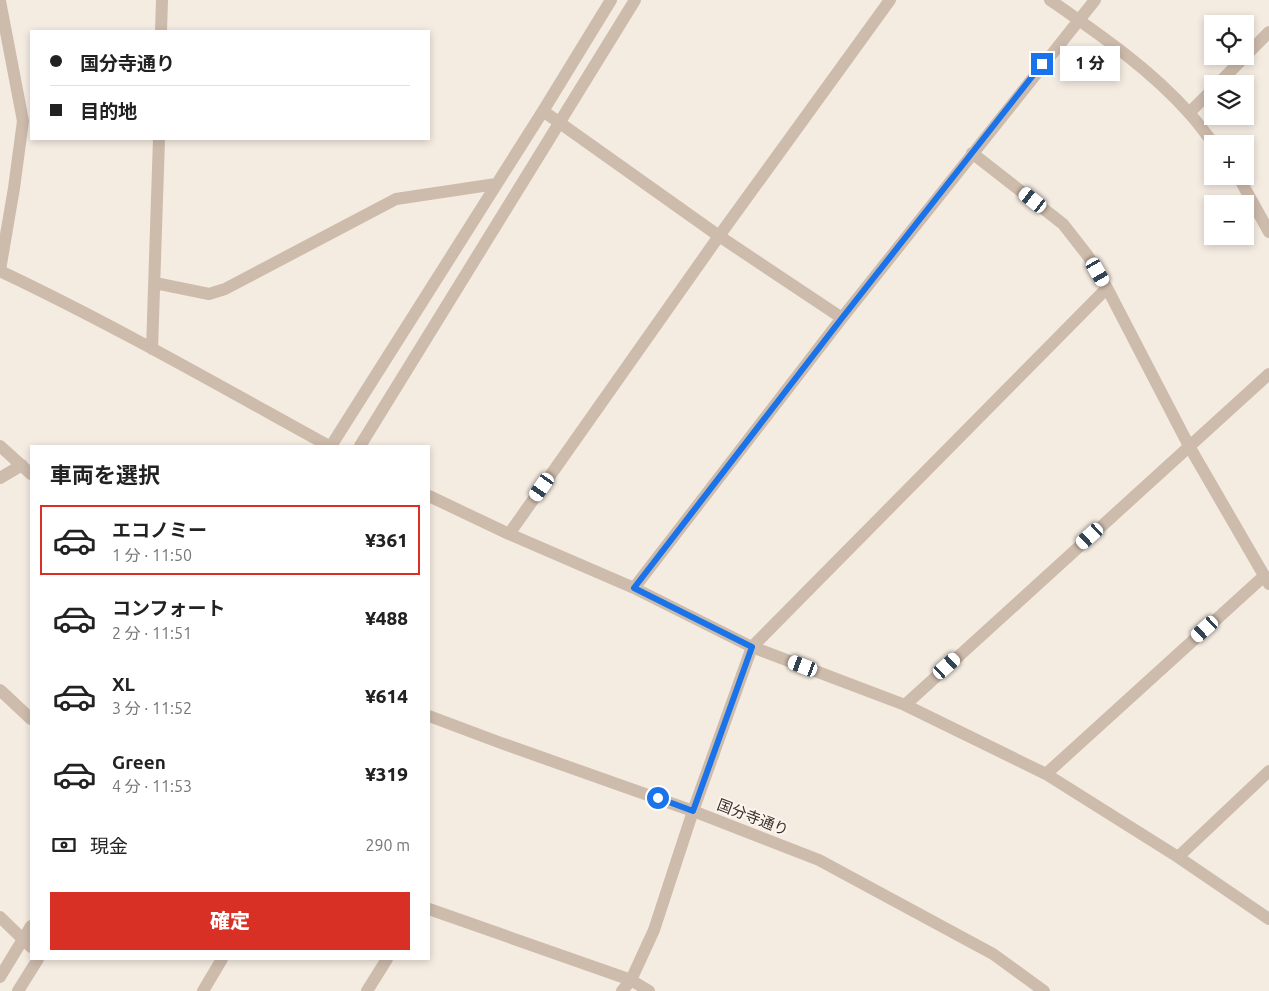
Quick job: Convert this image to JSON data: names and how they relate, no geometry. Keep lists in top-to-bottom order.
{
  "streets": {
    "street": ["国分寺通り"]
  },
  "page": {
    "map_buttons": ["+", "−"],
    "banner": ["国分寺通り", "目的地"],
    "bubble": "1 分",
    "heading": "車両を選択",
    "list": [
      {
        "name": "エコノミー",
        "note": "1 分 · 11:50",
        "value": "¥361"
      },
      {
        "name": "コンフォート",
        "note": "2 分 · 11:51",
        "value": "¥488"
      },
      {
        "name": "XL",
        "note": "3 分 · 11:52",
        "value": "¥614"
      },
      {
        "name": "Green",
        "note": "4 分 · 11:53",
        "value": "¥319"
      }
    ],
    "pay": ["現金", "290 m"],
    "buttons": "確定"
  }
}
